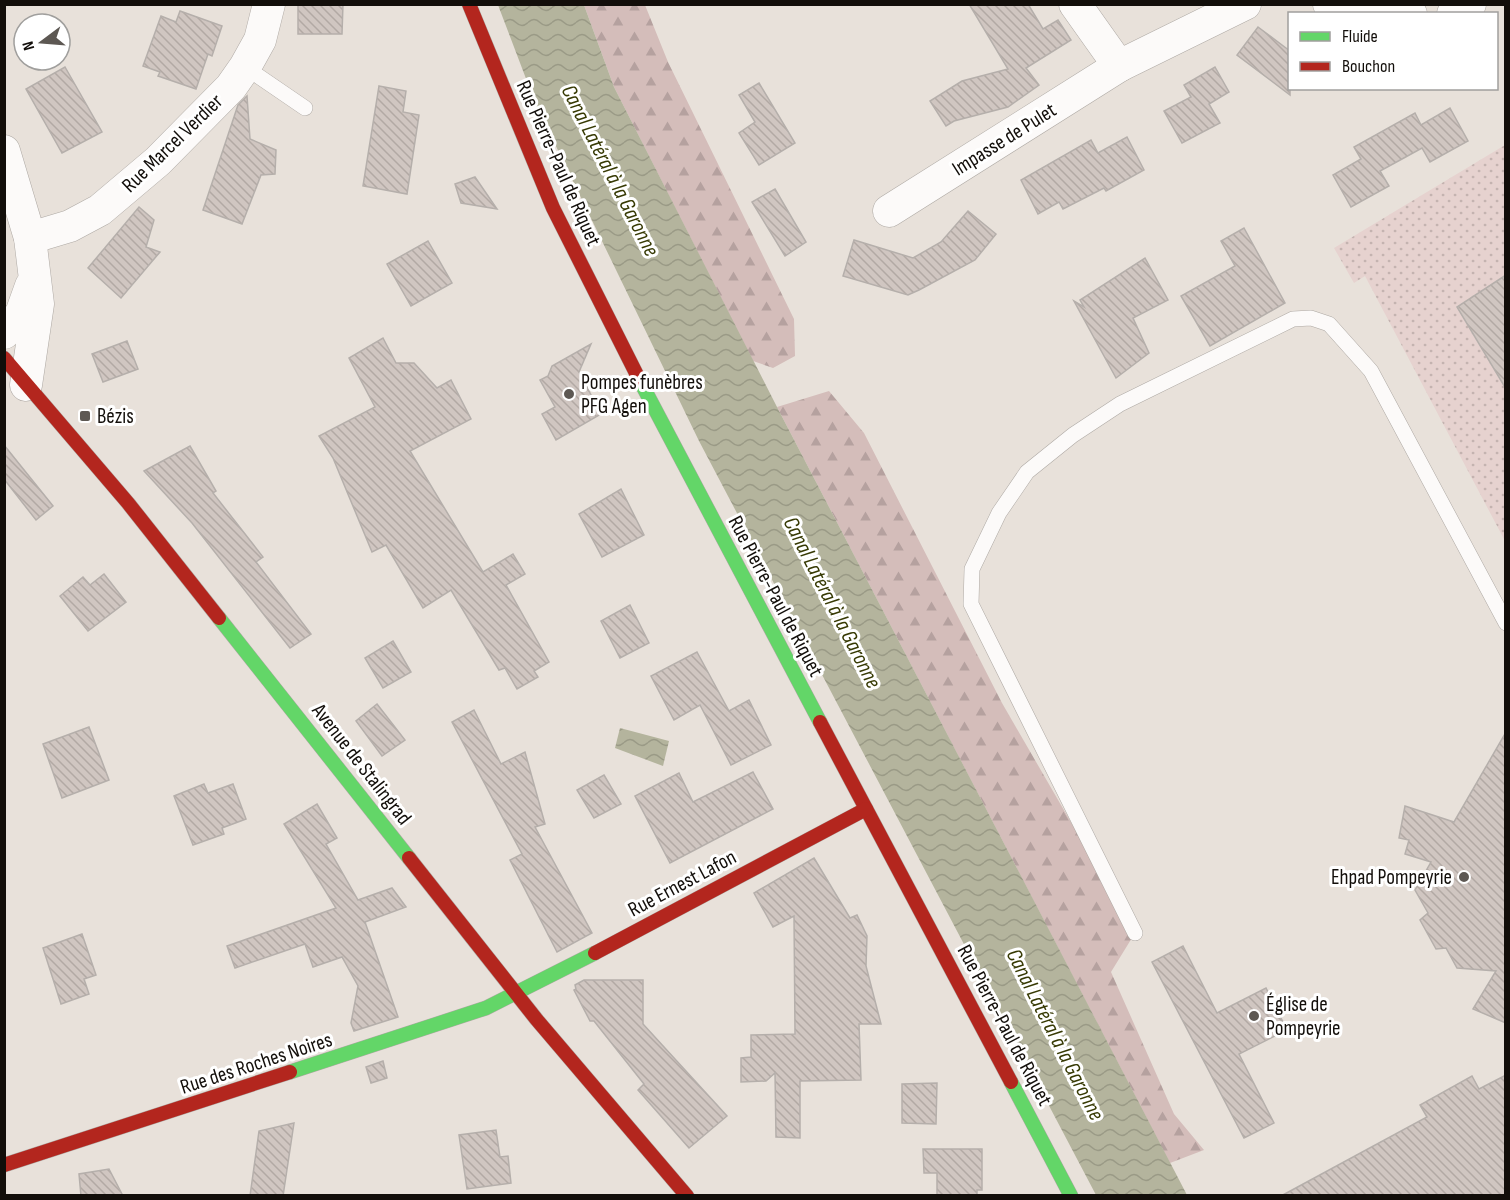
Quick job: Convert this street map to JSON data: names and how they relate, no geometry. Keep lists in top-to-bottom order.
{
  "streets": {
    "street": [
      "Impasse de Pulet",
      "Rue Marcel Verdier",
      "Rue Pierre-Paul de Riquet",
      "Avenue de Stalingrad",
      "Rue Ernest Lafon",
      "Rue des Roches Noires"
    ]
  },
  "crossings": [
    ["Rue Pierre-Paul de Riquet", "Rue Ernest Lafon"],
    ["Avenue de Stalingrad", "Rue Ernest Lafon"],
    ["Avenue de Stalingrad", "Rue des Roches Noires"],
    ["Rue Ernest Lafon", "Rue des Roches Noires"]
  ],
  "water": ["Canal Latéral à la Garonne"],
  "places": {
    "other": ["Pompes funèbres PFG Agen", "Ehpad Pompeyrie", "Église de Pompeyrie"],
    "transit": ["Bézis"]
  },
  "legend": ["Fluide", "Bouchon"],
  "north": "left"
}
